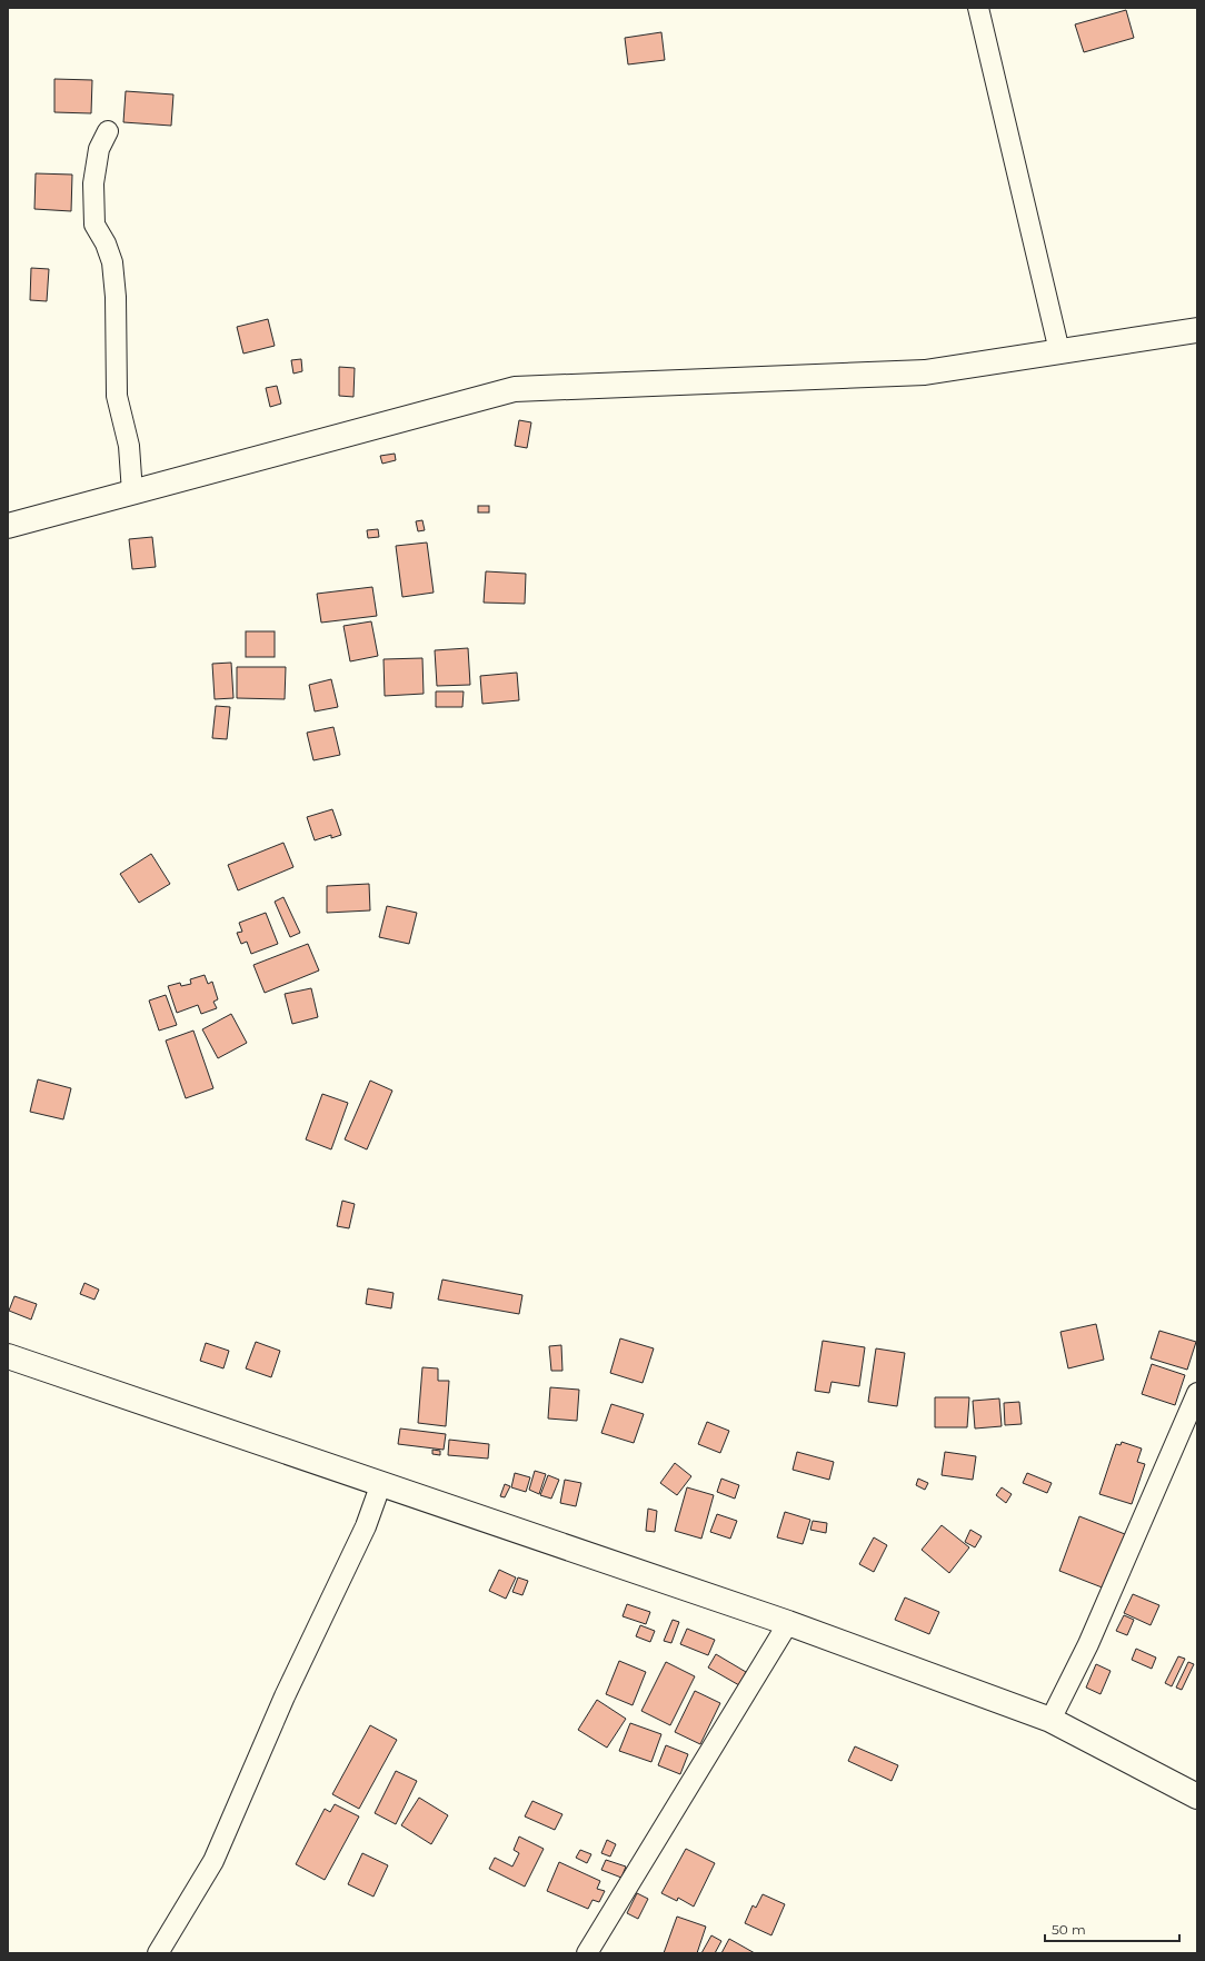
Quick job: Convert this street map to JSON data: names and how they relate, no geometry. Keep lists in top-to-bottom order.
{
  "scale_bar": "50 m"
}
